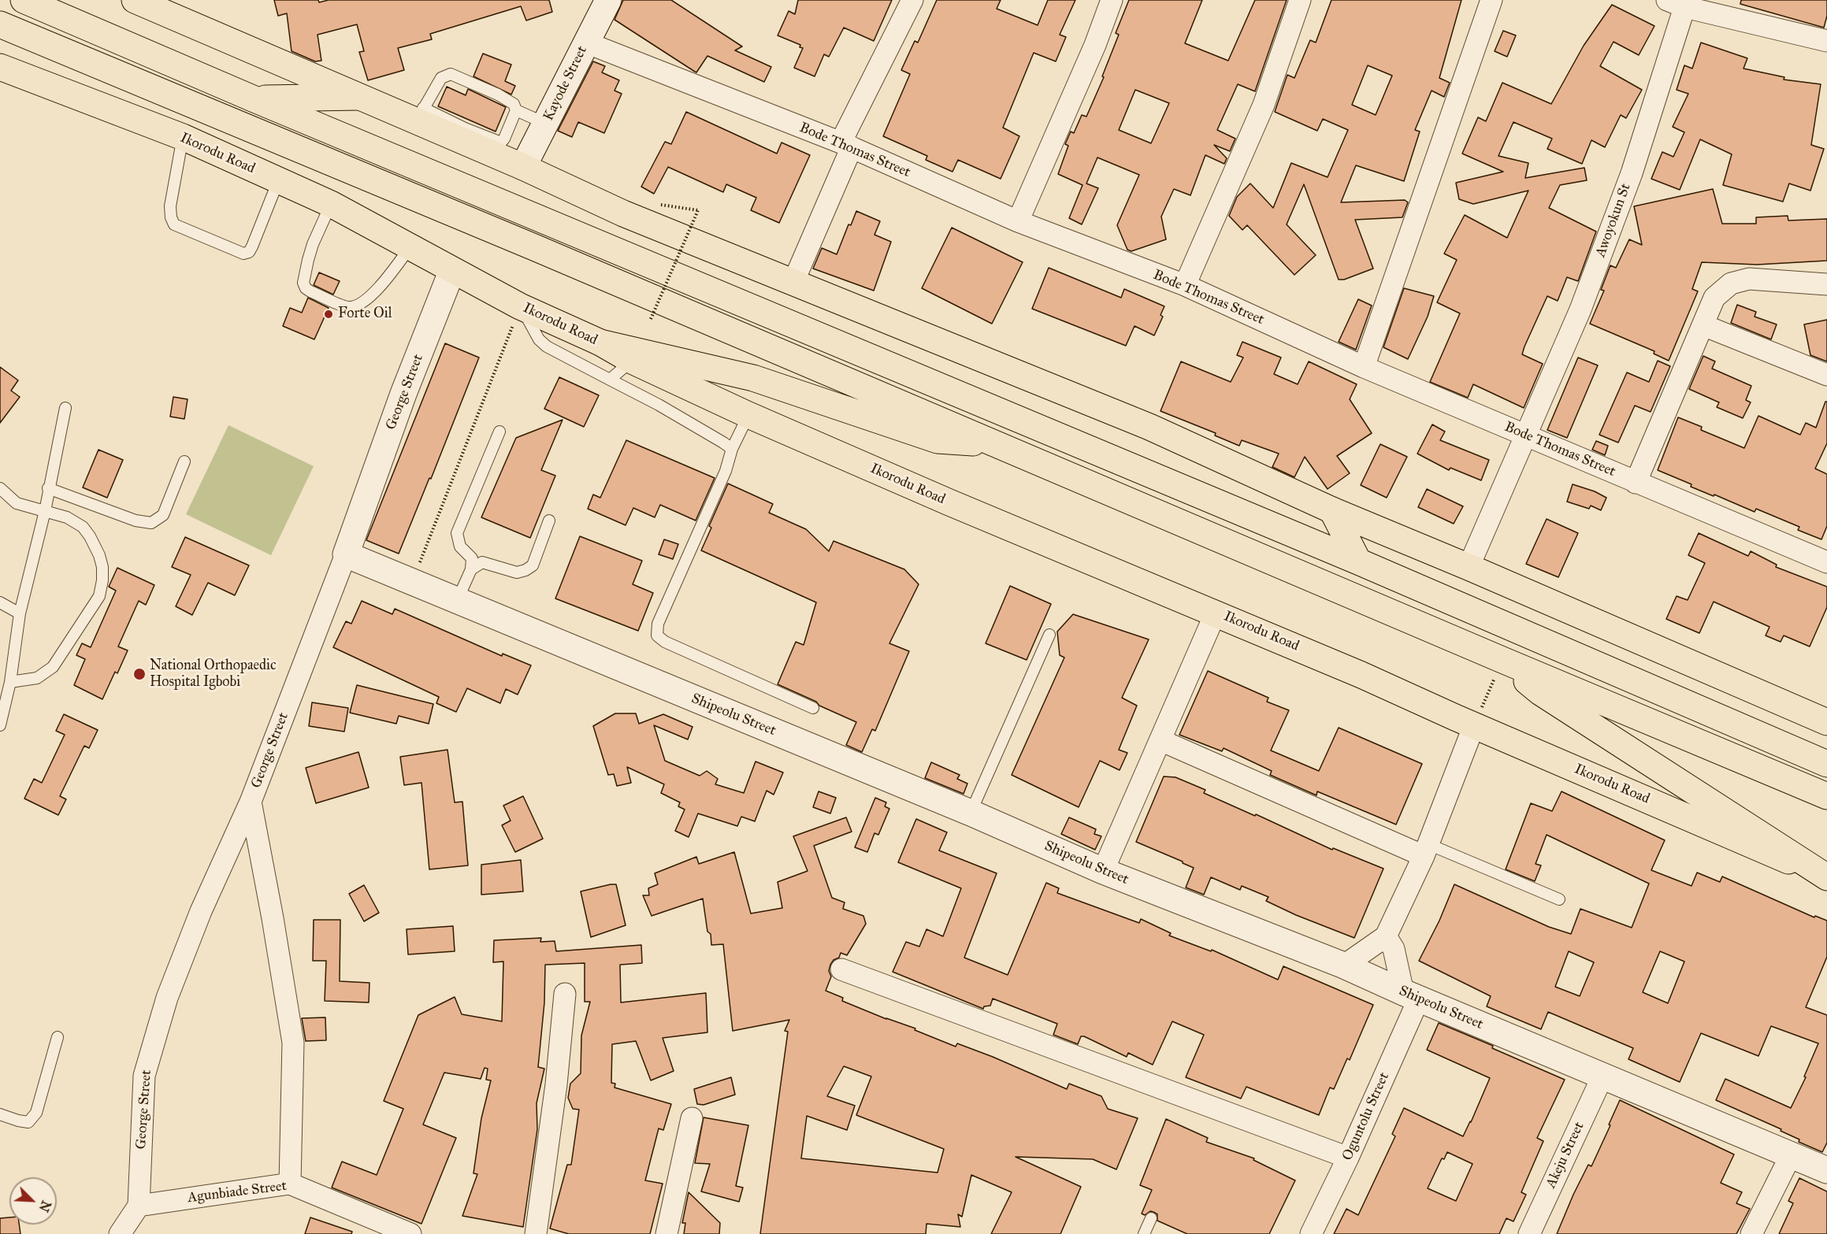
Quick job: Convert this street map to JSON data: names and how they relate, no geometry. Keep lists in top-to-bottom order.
{
  "streets": {
    "main road": ["Ikorodu Road"],
    "street": [
      "Kayode Street",
      "Bode Thomas Street",
      "Awoyokun St",
      "George Street",
      "Shipeolu Street",
      "Oguntolu Street",
      "Akeju Street",
      "Agunbiade Street"
    ]
  },
  "crossings": [
    ["Kayode Street", "Bode Thomas Street"],
    ["Bode Thomas Street", "Awoyokun St"],
    ["Ikorodu Road", "George Street"],
    ["George Street", "Shipeolu Street"],
    ["George Street", "Agunbiade Street"],
    ["Shipeolu Street", "Oguntolu Street"],
    ["Shipeolu Street", "Akeju Street"]
  ],
  "places": ["Forte Oil", "National Orthopaedic Hospital Igbobi"],
  "north": "bottom right"
}
